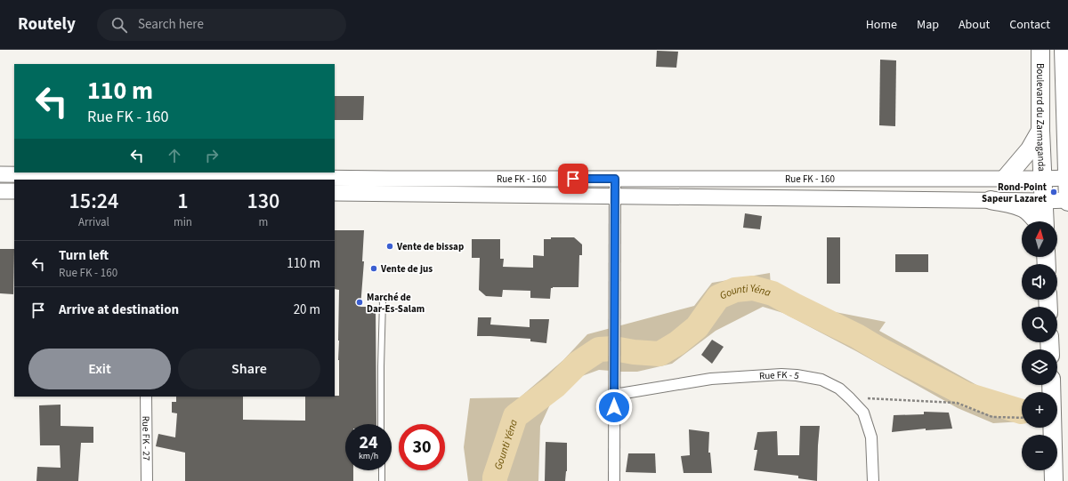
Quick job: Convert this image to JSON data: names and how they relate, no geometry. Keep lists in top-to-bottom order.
{
  "streets": {
    "main road": ["Boulevard du Zarmaganda", "Rue FK - 160"],
    "street": ["Rue FK - 5", "Rue FK - 27"]
  },
  "crossings": [
    ["Boulevard du Zarmaganda", "Rue FK - 160"]
  ],
  "water": ["Gounti Yéna"],
  "places": [
    "Rond-Point Sapeur Lazaret",
    "Vente de bissap",
    "Vente de jus",
    "Marché de Dar-Es-Salam"
  ],
  "north": "top",
  "page": {
    "header": "Routely",
    "search": "Search here",
    "nav": [
      "Home",
      "Map",
      "About",
      "Contact"
    ],
    "turn": ["110 m", "Rue FK - 160"],
    "eta": [
      "15:24",
      "Arrival",
      "1",
      "min",
      "130",
      "m"
    ],
    "map_buttons": ["+", "−"],
    "list": [
      {
        "name": "Turn left",
        "note": "Rue FK - 160",
        "value": "110 m"
      },
      {
        "name": "Arrive at destination",
        "value": "20 m"
      }
    ],
    "buttons": ["Exit", "Share"],
    "speed": "24 km/h",
    "limit": "30"
  }
}
